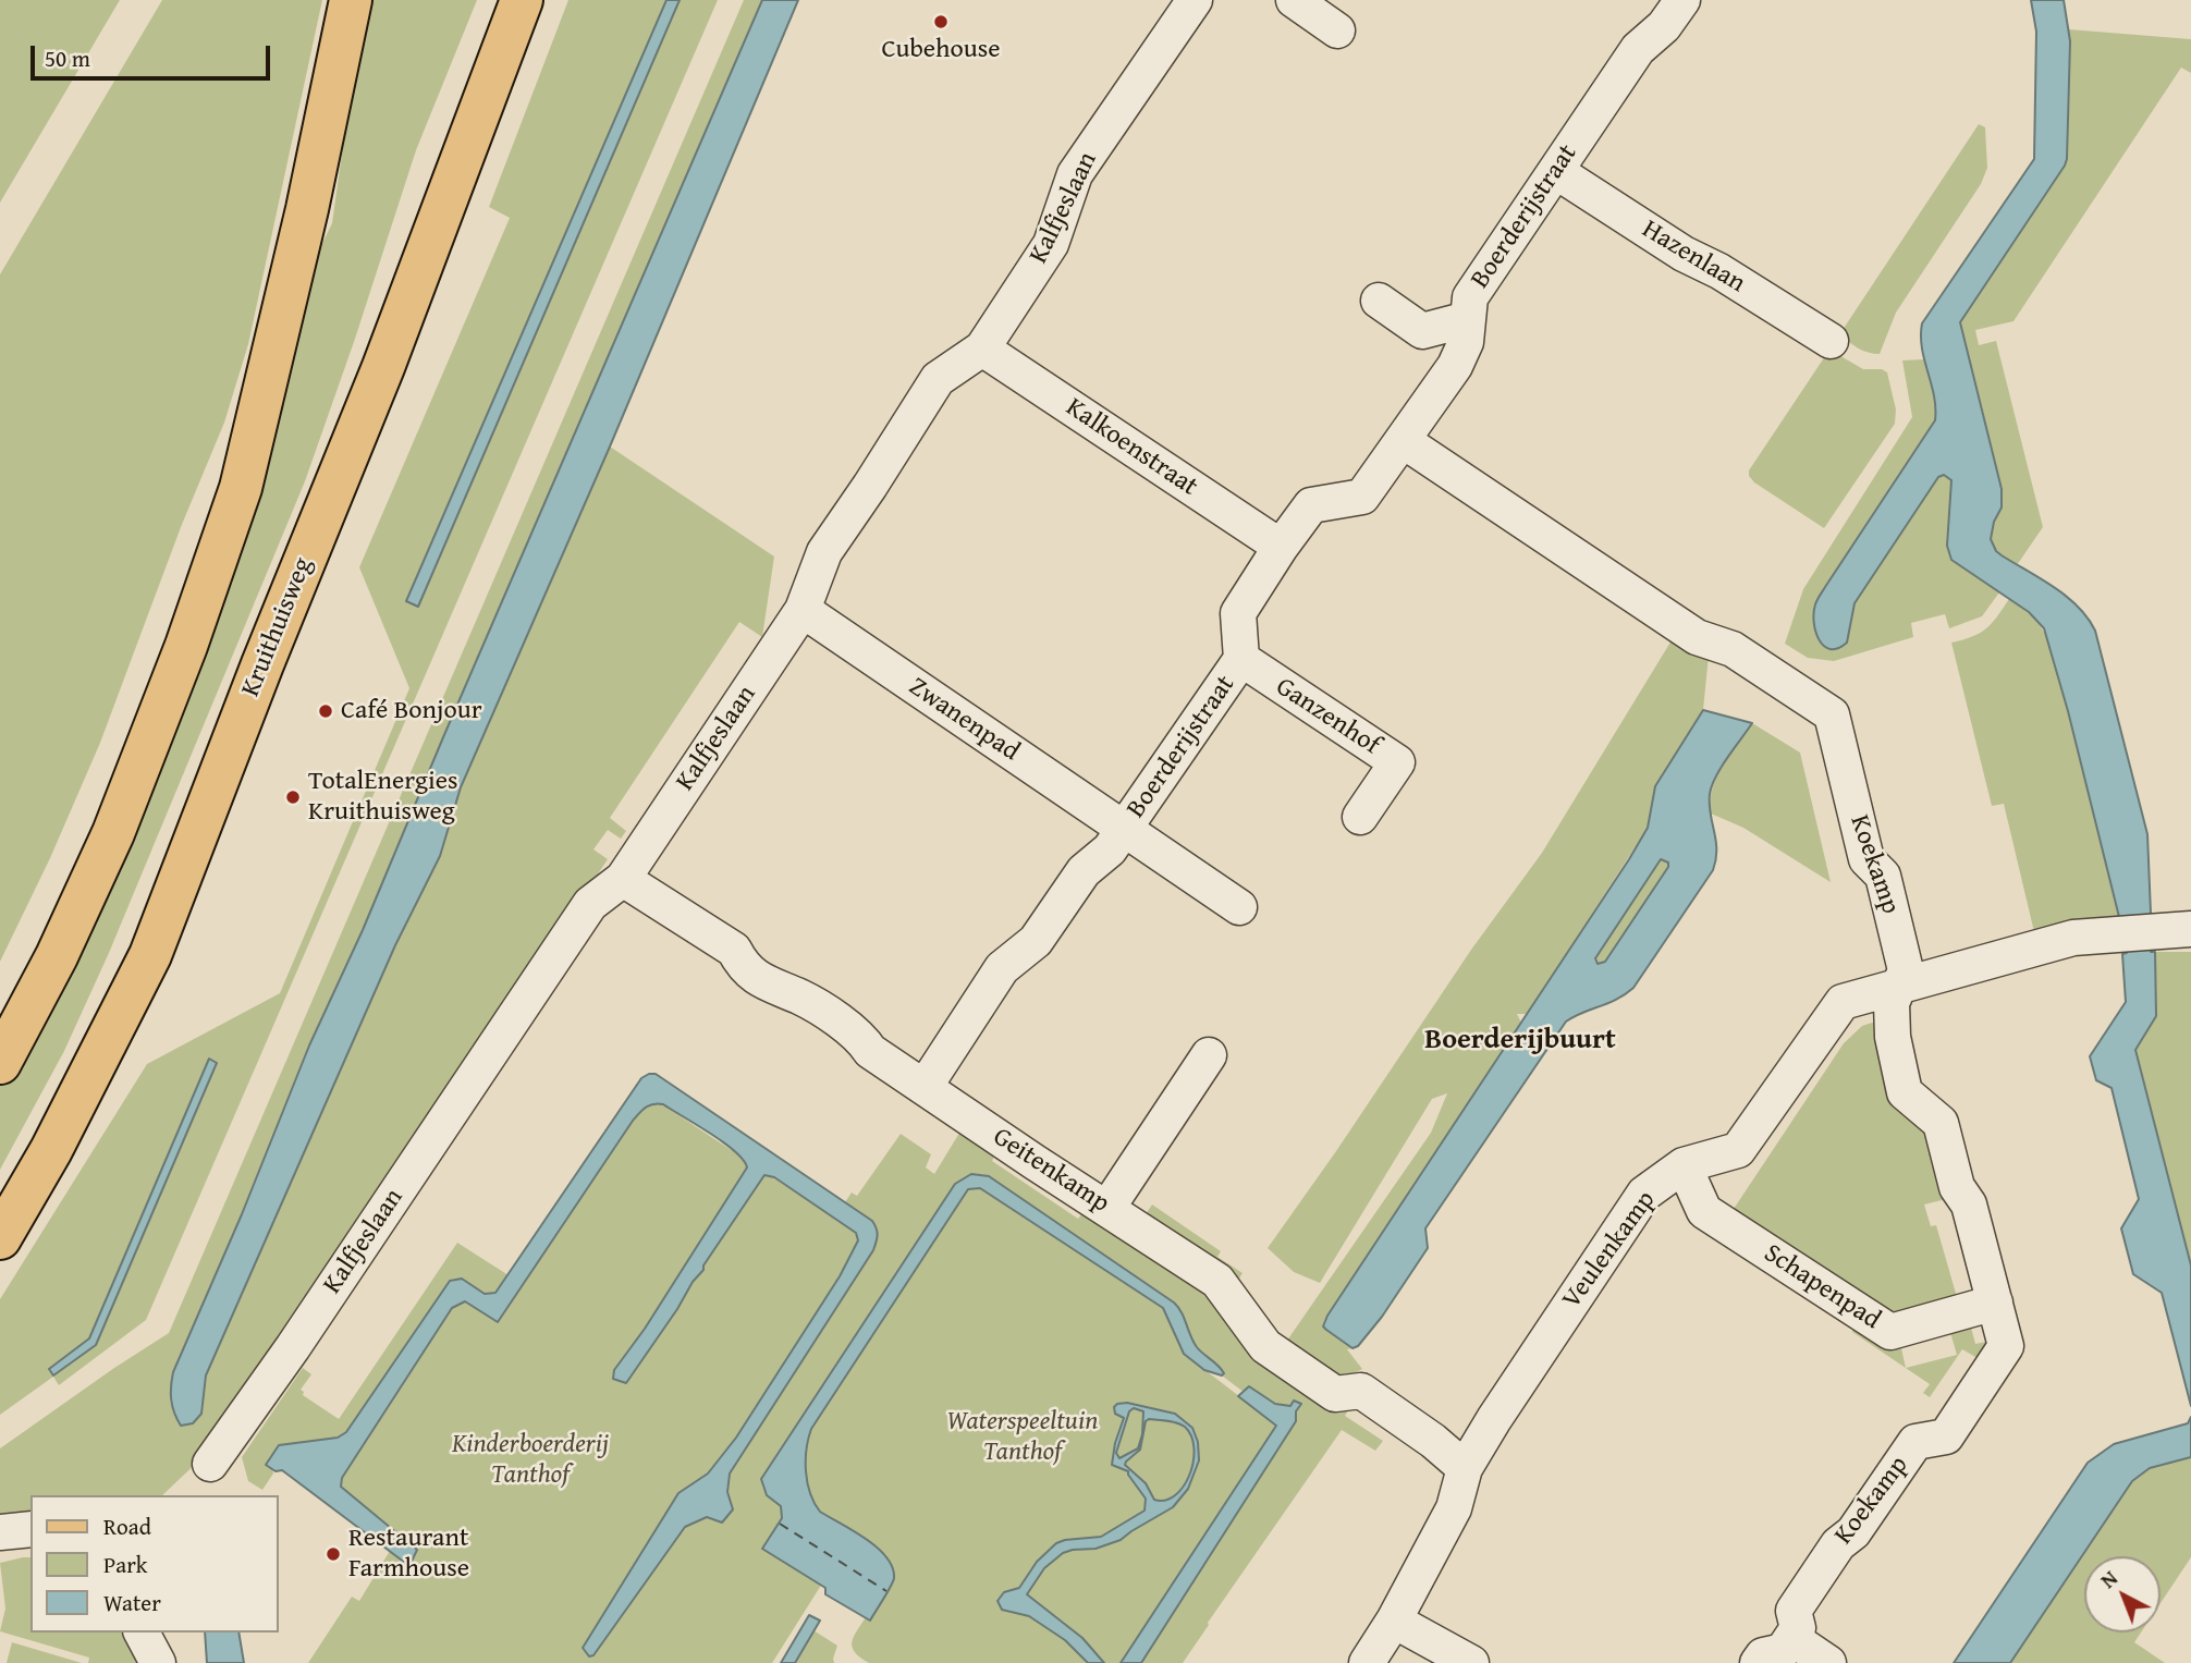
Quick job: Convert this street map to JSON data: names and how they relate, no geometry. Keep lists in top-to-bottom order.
{
  "streets": {
    "main road": ["Kruithuisweg"],
    "street": [
      "Kalfjeslaan",
      "Boerderijstraat",
      "Hazenlaan",
      "Kalkoenstraat",
      "Ganzenhof",
      "Zwanenpad",
      "Koekamp",
      "Geitenkamp",
      "Veulenkamp",
      "Schapenpad"
    ]
  },
  "crossings": [
    ["Kalfjeslaan", "Kalkoenstraat"],
    ["Kalfjeslaan", "Zwanenpad"],
    ["Kalfjeslaan", "Geitenkamp"],
    ["Boerderijstraat", "Hazenlaan"],
    ["Boerderijstraat", "Kalkoenstraat"],
    ["Boerderijstraat", "Ganzenhof"],
    ["Boerderijstraat", "Zwanenpad"],
    ["Boerderijstraat", "Koekamp"],
    ["Boerderijstraat", "Geitenkamp"],
    ["Koekamp", "Veulenkamp"],
    ["Koekamp", "Schapenpad"],
    ["Geitenkamp", "Veulenkamp"],
    ["Veulenkamp", "Schapenpad"]
  ],
  "districts": ["Boerderijbuurt"],
  "parks": ["Waterspeeltuin Tanthof", "Kinderboerderij Tanthof"],
  "places": [
    "Cubehouse",
    "Café Bonjour",
    "TotalEnergies Kruithuisweg",
    "Restaurant Farmhouse"
  ],
  "legend": ["Road", "Park", "Water"],
  "scale_bar": "50 m",
  "north": "top left"
}
